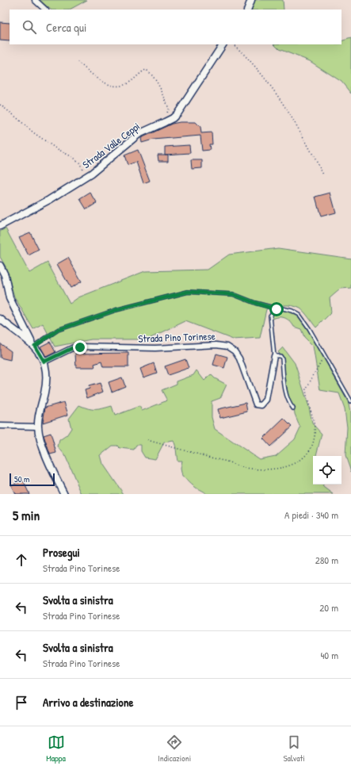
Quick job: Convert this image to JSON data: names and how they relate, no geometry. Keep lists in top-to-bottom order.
{
  "streets": {
    "street": ["Strada Valle Ceppi", "Strada Pino Torinese"]
  },
  "scale_bar": "50 m",
  "page": {
    "search": "Cerca qui",
    "scale": "50 m",
    "heading": ["5 min", "A piedi · 340 m"],
    "list": [
      ["Prosegui", "Strada Pino Torinese", "280 m"],
      ["Svolta a sinistra", "Strada Pino Torinese", "20 m"],
      ["Svolta a sinistra", "Strada Pino Torinese", "40 m"],
      "Arrivo a destinazione"
    ],
    "nav": ["Mappa", "Indicazioni", "Salvati"]
  }
}
